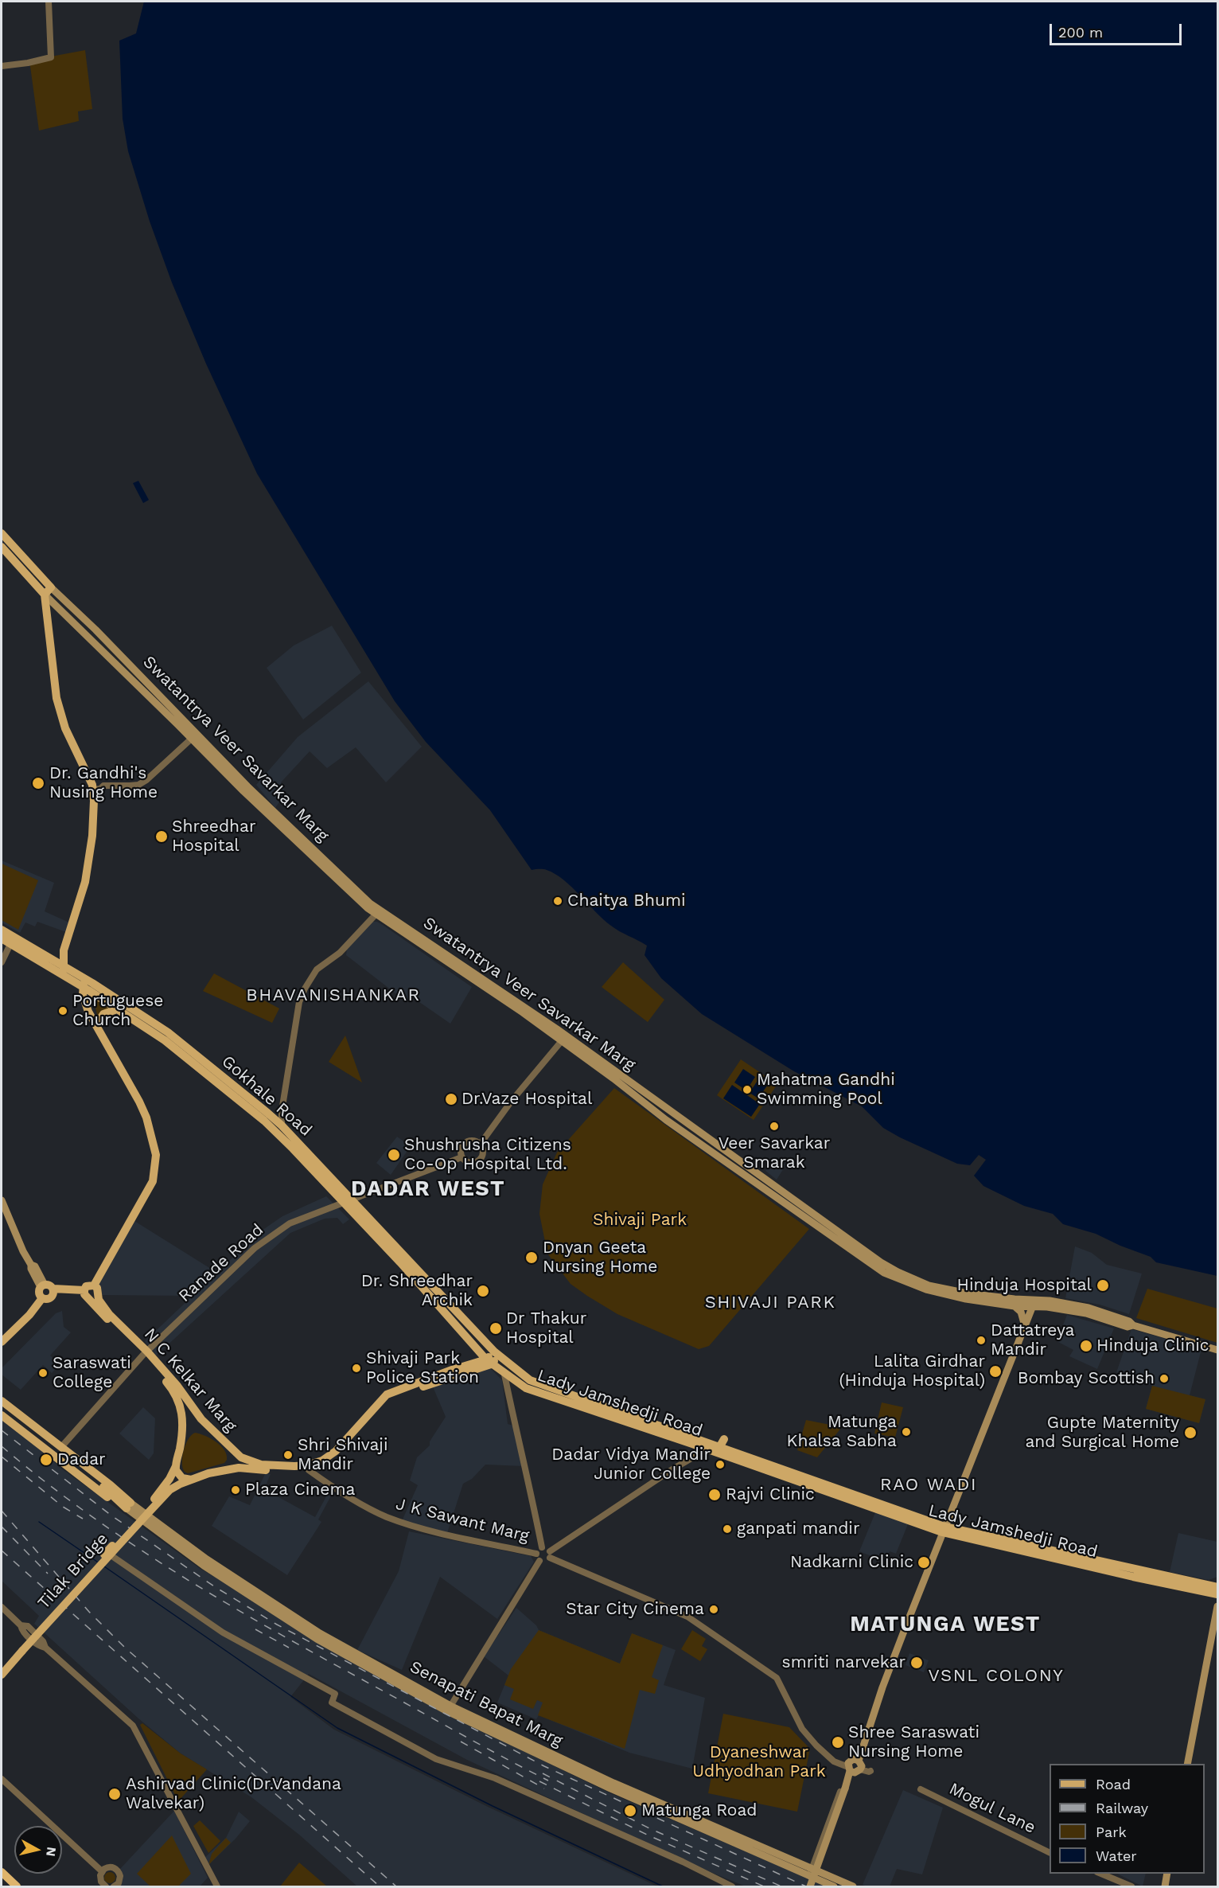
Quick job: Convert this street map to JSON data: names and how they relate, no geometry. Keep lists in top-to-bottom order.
{
  "streets": {
    "main road": [
      "Swatantrya Veer Savarkar Marg",
      "Gokhale Road",
      "N C Kelkar Marg",
      "Lady Jamshedji Road",
      "Tilak Bridge",
      "Senapati Bapat Marg"
    ],
    "street": ["Ranade Road", "J K Sawant Marg", "Mogul Lane"]
  },
  "crossings": [
    ["Gokhale Road", "Ranade Road"],
    ["Gokhale Road", "N C Kelkar Marg"],
    ["Gokhale Road", "Lady Jamshedji Road"],
    ["Ranade Road", "N C Kelkar Marg"],
    ["N C Kelkar Marg", "Lady Jamshedji Road"],
    ["N C Kelkar Marg", "J K Sawant Marg"],
    ["N C Kelkar Marg", "Tilak Bridge"]
  ],
  "districts": [
    "BHAVANISHANKAR",
    "DADAR WEST",
    "SHIVAJI PARK",
    "RAO WADI",
    "MATUNGA WEST",
    "VSNL COLONY"
  ],
  "parks": ["Shivaji Park", "Dyaneshwar Udhyodhan Park"],
  "places": [
    "Dr. Gandhi's Nusing Home",
    "Shreedhar Hospital",
    "Chaitya Bhumi",
    "Portuguese Church",
    "Mahatma Gandhi Swimming Pool",
    "Dr.Vaze Hospital",
    "Veer Savarkar Smarak",
    "Shushrusha Citizens Co-Op Hospital Ltd.",
    "Dnyan Geeta Nursing Home",
    "Hinduja Hospital",
    "Dr. Shreedhar Archik",
    "Dr Thakur Hospital",
    "Dattatreya Mandir",
    "Hinduja Clinic",
    "Shivaji Park Police Station",
    "Lalita Girdhar (Hinduja Hospital)",
    "Saraswati College",
    "Bombay Scottish",
    "Matunga Khalsa Sabha",
    "Gupte Maternity and Surgical Home",
    "Shri Shivaji Mandir",
    "Dadar",
    "Dadar Vidya Mandir Junior College",
    "Plaza Cinema",
    "Rajvi Clinic",
    "ganpati mandir",
    "Nadkarni Clinic",
    "Star City Cinema",
    "smriti narvekar",
    "Shree Saraswati Nursing Home",
    "Ashirvad Clinic(Dr.Vandana Walvekar)",
    "Matunga Road"
  ],
  "legend": [
    "Road",
    "Railway",
    "Park",
    "Water"
  ],
  "scale_bar": "200 m",
  "north": "right"
}
